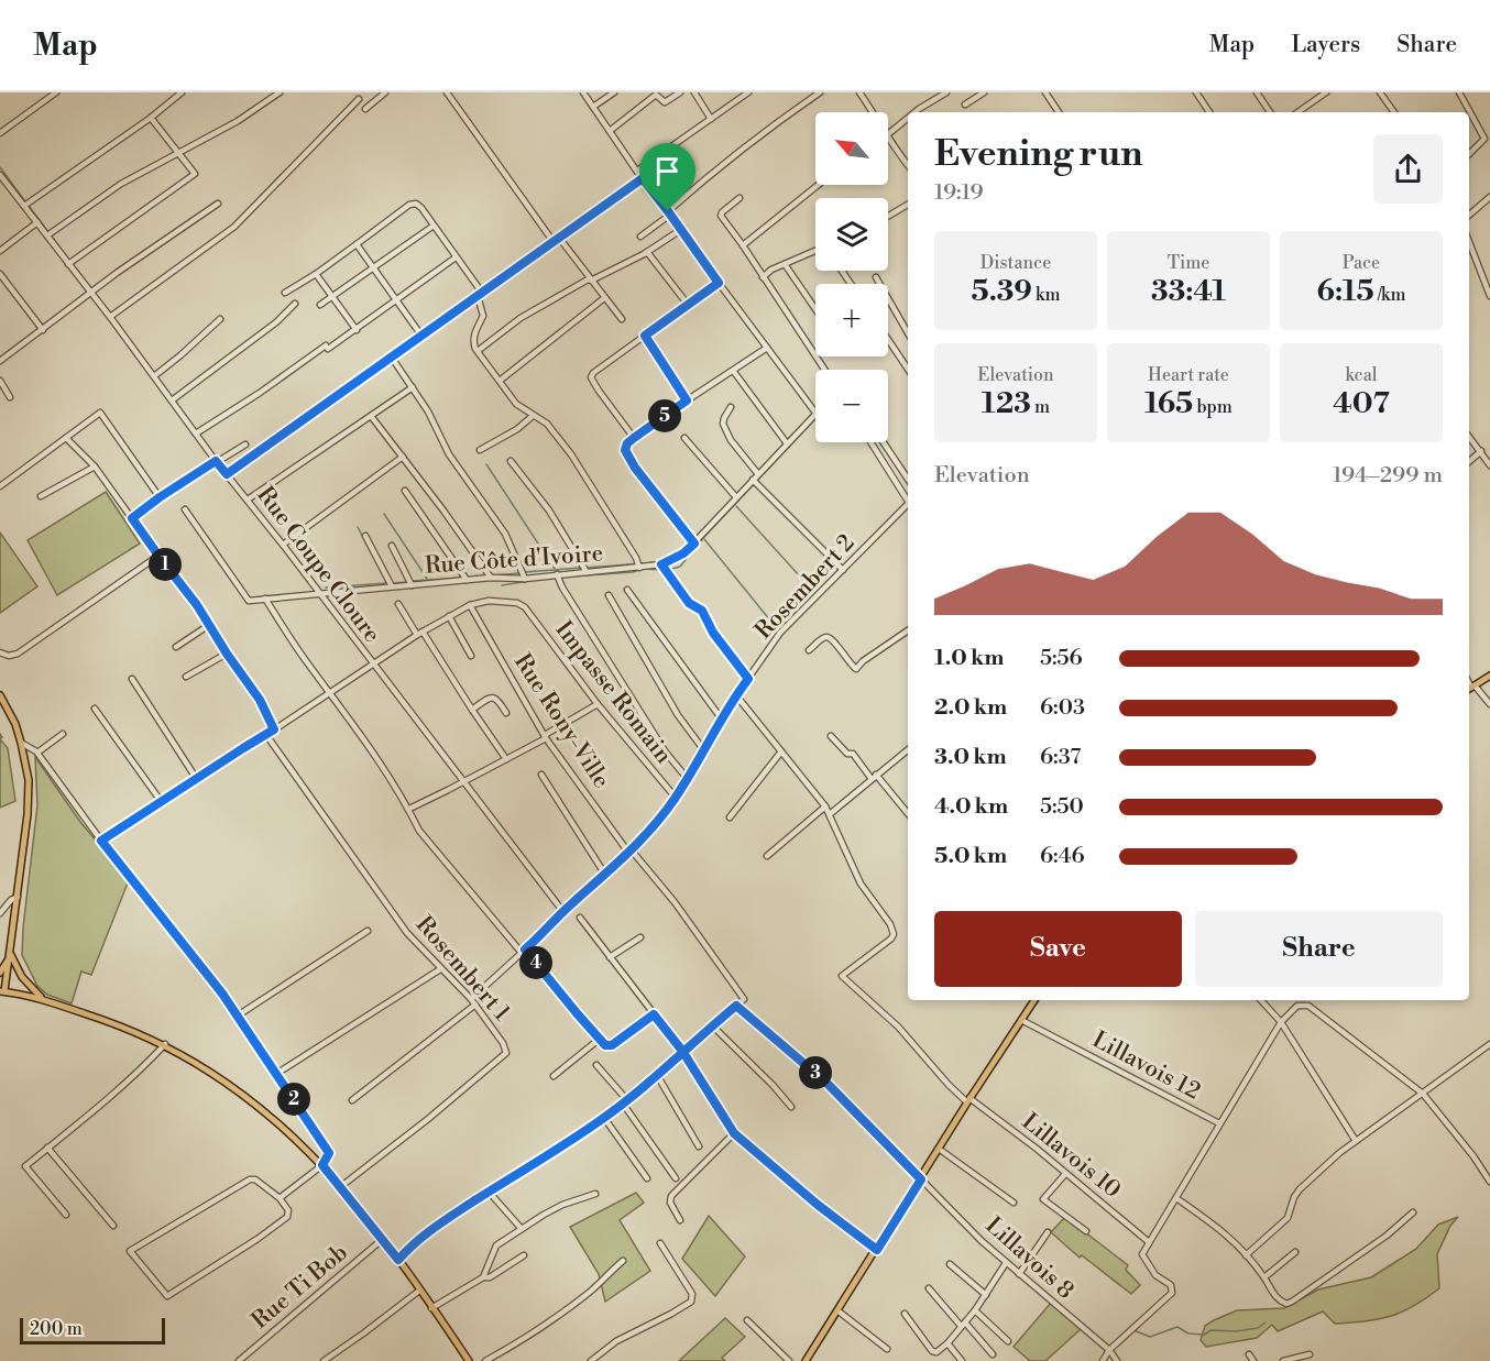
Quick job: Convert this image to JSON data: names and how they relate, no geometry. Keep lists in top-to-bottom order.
{
  "streets": {
    "street": [
      "Rue Côte d'Ivoire",
      "Rue Coupe Cloure",
      "Rosembert 2",
      "Impasse Romain",
      "Rue Rony-Ville",
      "Rosembert 1",
      "Lillavois 12",
      "Lillavois 10",
      "Lillavois 8",
      "Rue Ti Bob"
    ]
  },
  "crossings": [
    ["Rue Côte d'Ivoire", "Rue Coupe Cloure"],
    ["Rue Coupe Cloure", "Rosembert 2"],
    ["Rosembert 2", "Impasse Romain"],
    ["Rosembert 2", "Rue Rony-Ville"],
    ["Rosembert 2", "Rosembert 1"],
    ["Impasse Romain", "Rue Rony-Ville"],
    ["Rue Rony-Ville", "Lillavois 8"]
  ],
  "scale_bar": "200 m",
  "north": "top left",
  "page": {
    "header": "Map",
    "nav": ["Map", "Layers", "Share"],
    "map_buttons": ["+", "−"],
    "heading": ["Evening run", "19:19"],
    "stats": [
      ["Distance", "5.39 km"],
      ["Time", "33:41"],
      ["Pace", "6:15 /km"],
      ["Elevation", "123 m"],
      ["Heart rate", "165 bpm"],
      ["kcal", "407"]
    ],
    "pins": [
      "5",
      "1",
      "4",
      "3",
      "2"
    ],
    "chart": ["Elevation", "194–299 m"],
    "list": [
      {
        "name": "1.0 km",
        "note": "5:56"
      },
      {
        "name": "2.0 km",
        "note": "6:03"
      },
      {
        "name": "3.0 km",
        "note": "6:37"
      },
      {
        "name": "4.0 km",
        "note": "5:50"
      },
      {
        "name": "5.0 km",
        "note": "6:46"
      }
    ],
    "buttons": ["Save", "Share"],
    "scale": "200 m"
  }
}
